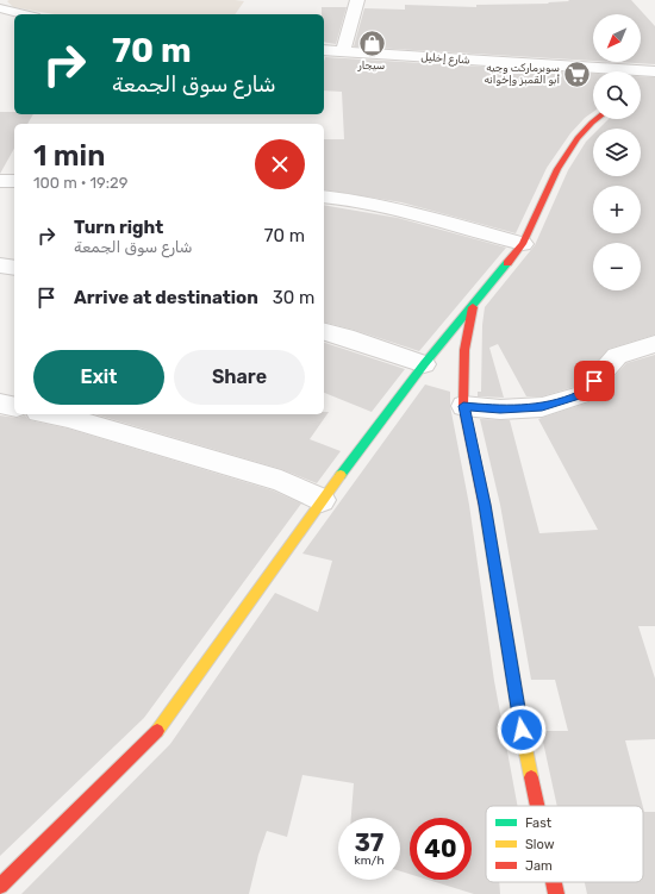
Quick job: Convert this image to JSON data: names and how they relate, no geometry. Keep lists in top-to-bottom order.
{
  "streets": {
    "street": ["شارع إخليل"]
  },
  "places": {
    "shop": ["سيجار"],
    "supermarket": ["سوبرماركت وجيه أبو القمبز وإخوانه"]
  },
  "legend": ["Fast", "Slow", "Jam"],
  "north": "bottom left",
  "page": {
    "map_buttons": ["+", "−"],
    "turn": ["70 m", "شارع سوق الجمعة"],
    "heading": ["1 min", "100 m · 19:29"],
    "list": [
      {
        "name": "Turn right",
        "note": "شارع سوق الجمعة",
        "value": "70 m"
      },
      {
        "name": "Arrive at destination",
        "value": "30 m"
      }
    ],
    "buttons": ["Exit", "Share"],
    "speed": "37 km/h",
    "limit": "40"
  }
}
